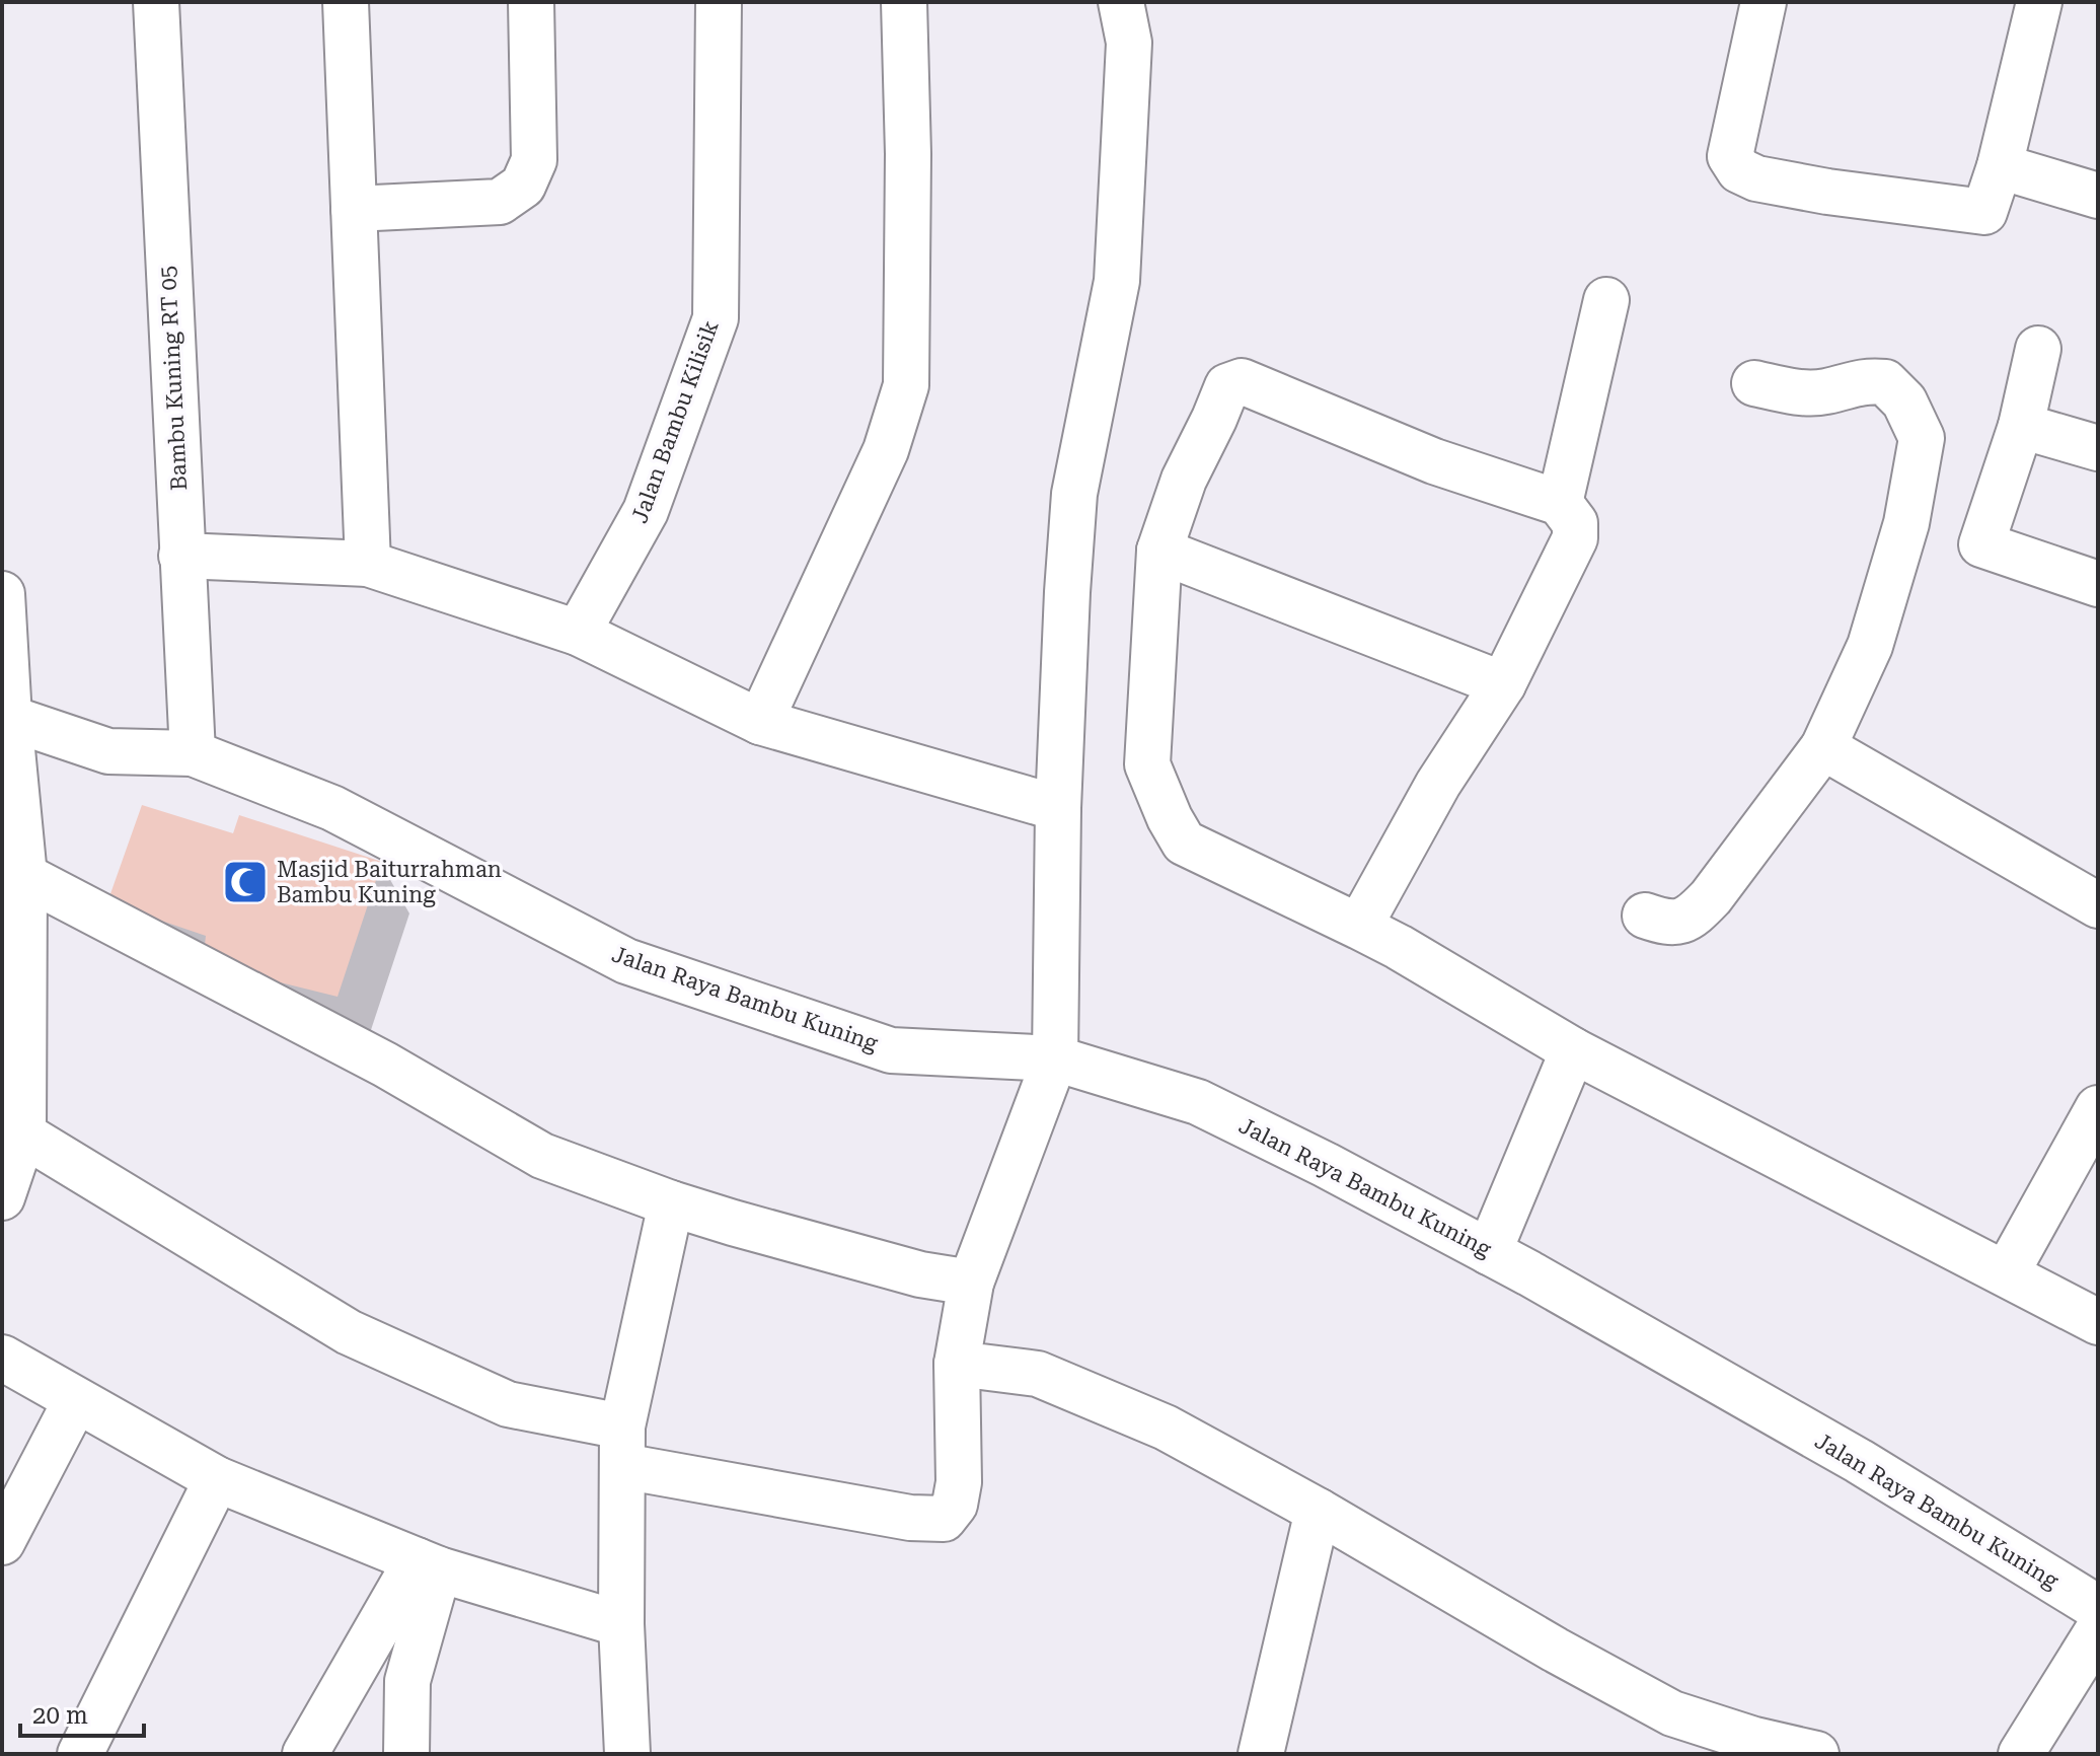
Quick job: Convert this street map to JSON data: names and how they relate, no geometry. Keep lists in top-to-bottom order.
{
  "streets": {
    "street": ["Bambu Kuning RT 05", "Jalan Bambu Kilisik", "Jalan Raya Bambu Kuning"]
  },
  "crossings": [
    ["Bambu Kuning RT 05", "Jalan Raya Bambu Kuning"]
  ],
  "places": {
    "mosque": ["Masjid Baiturrahman Bambu Kuning"]
  },
  "scale_bar": "20 m"
}
